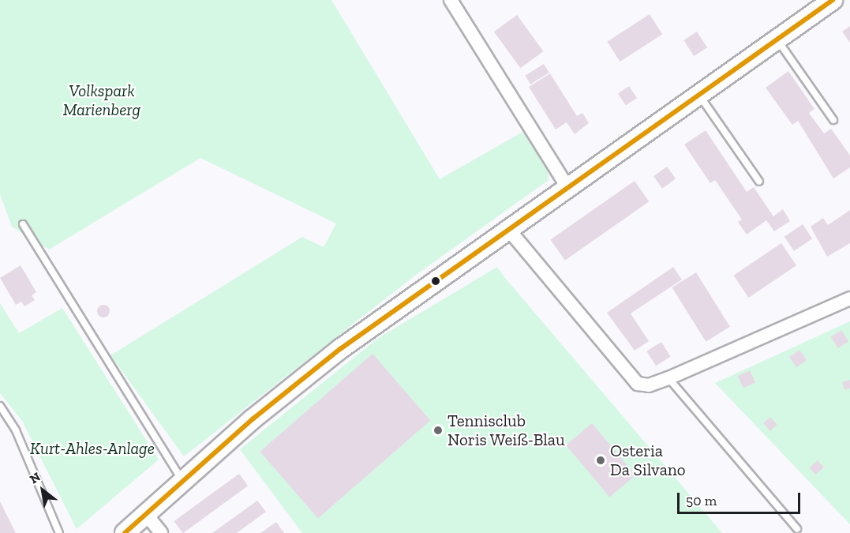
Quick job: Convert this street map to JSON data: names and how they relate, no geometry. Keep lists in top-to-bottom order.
{
  "parks": ["Volkspark Marienberg", "Kurt-Ahles-Anlage"],
  "places": ["Tennisclub Noris Weiß-Blau", "Osteria Da Silvano"],
  "scale_bar": "50 m",
  "north": "top left"
}
